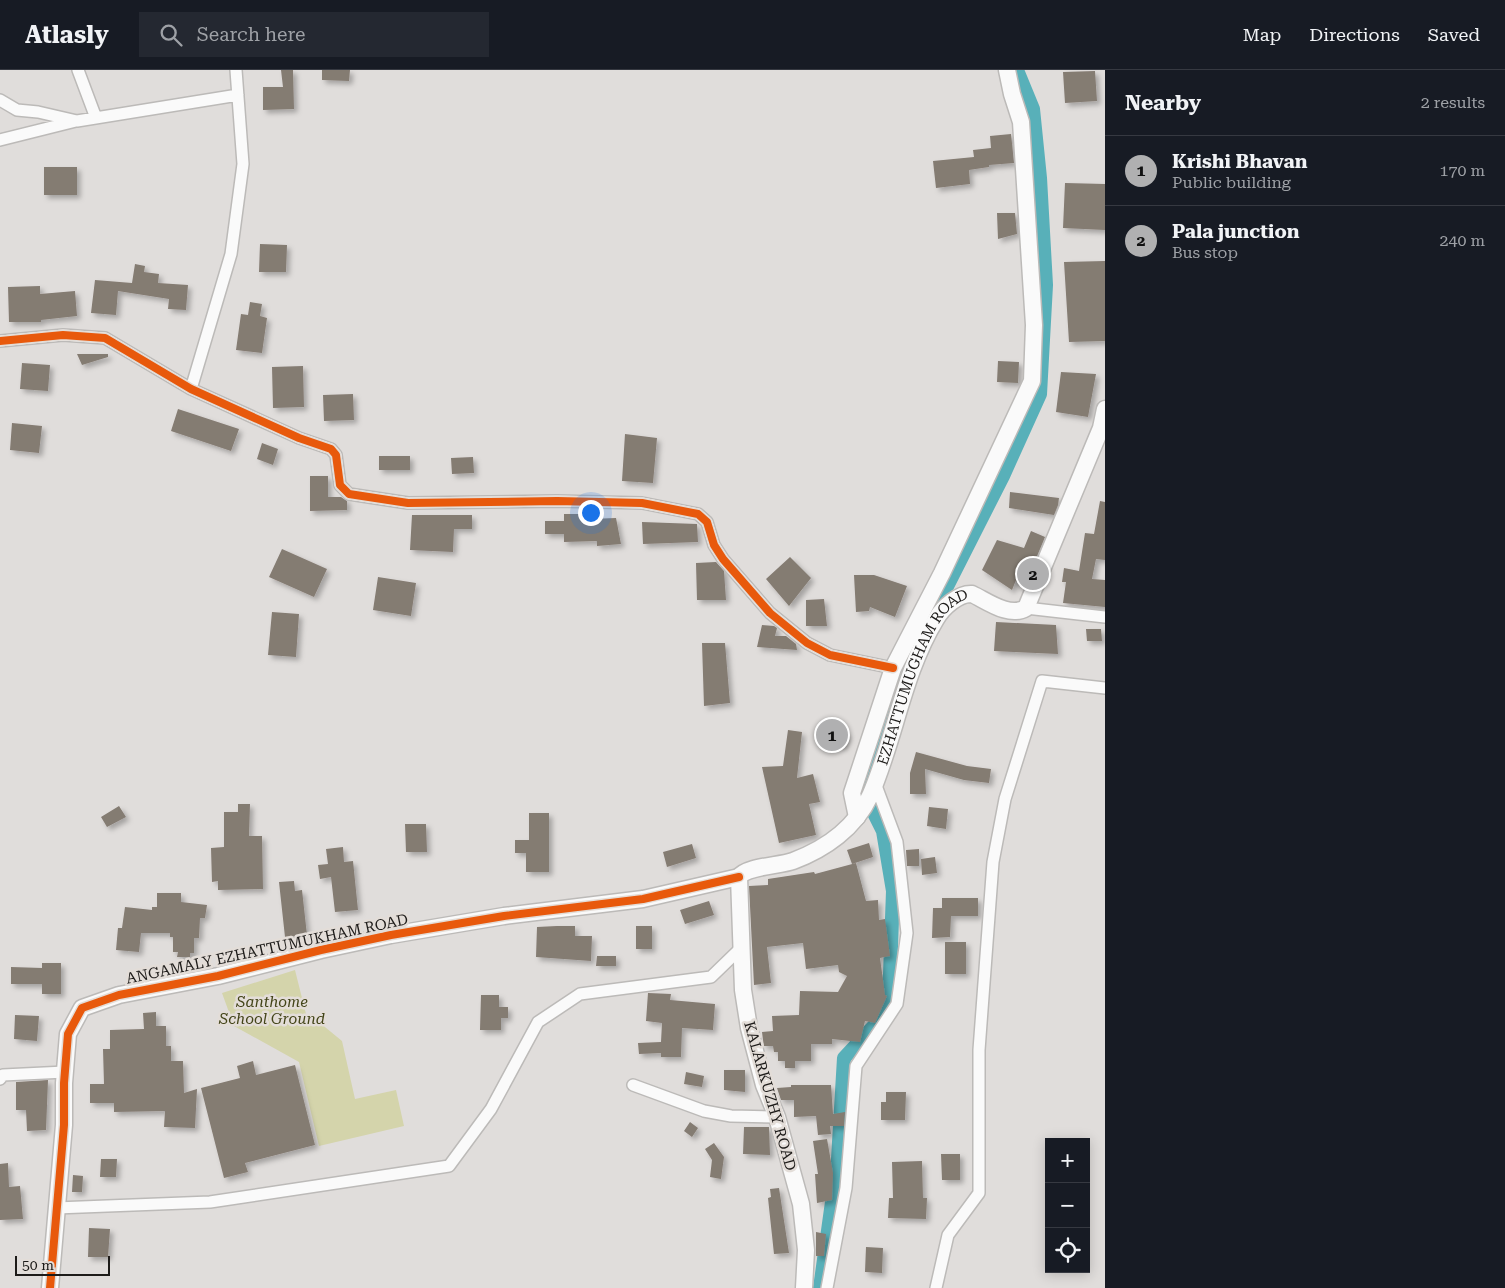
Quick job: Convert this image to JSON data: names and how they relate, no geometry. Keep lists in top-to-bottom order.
{
  "streets": {
    "street": ["EZHATTUMUGHAM ROAD", "ANGAMALY EZHATTUMUKHAM ROAD", "KALARKUZHY ROAD"]
  },
  "crossings": [
    ["ANGAMALY EZHATTUMUKHAM ROAD", "KALARKUZHY ROAD"]
  ],
  "parks": ["Santhome School Ground"],
  "scale_bar": "50 m",
  "page": {
    "header": "Atlasly",
    "search": "Search here",
    "nav": ["Map", "Directions", "Saved"],
    "heading": ["Nearby", "2 results"],
    "list": [
      {
        "mark": "1",
        "name": "Krishi Bhavan",
        "note": "Public building",
        "value": "170 m"
      },
      {
        "mark": "2",
        "name": "Pala junction",
        "note": "Bus stop",
        "value": "240 m"
      }
    ],
    "pins": ["2", "1"],
    "map_buttons": ["+", "−"],
    "scale": "50 m"
  }
}
